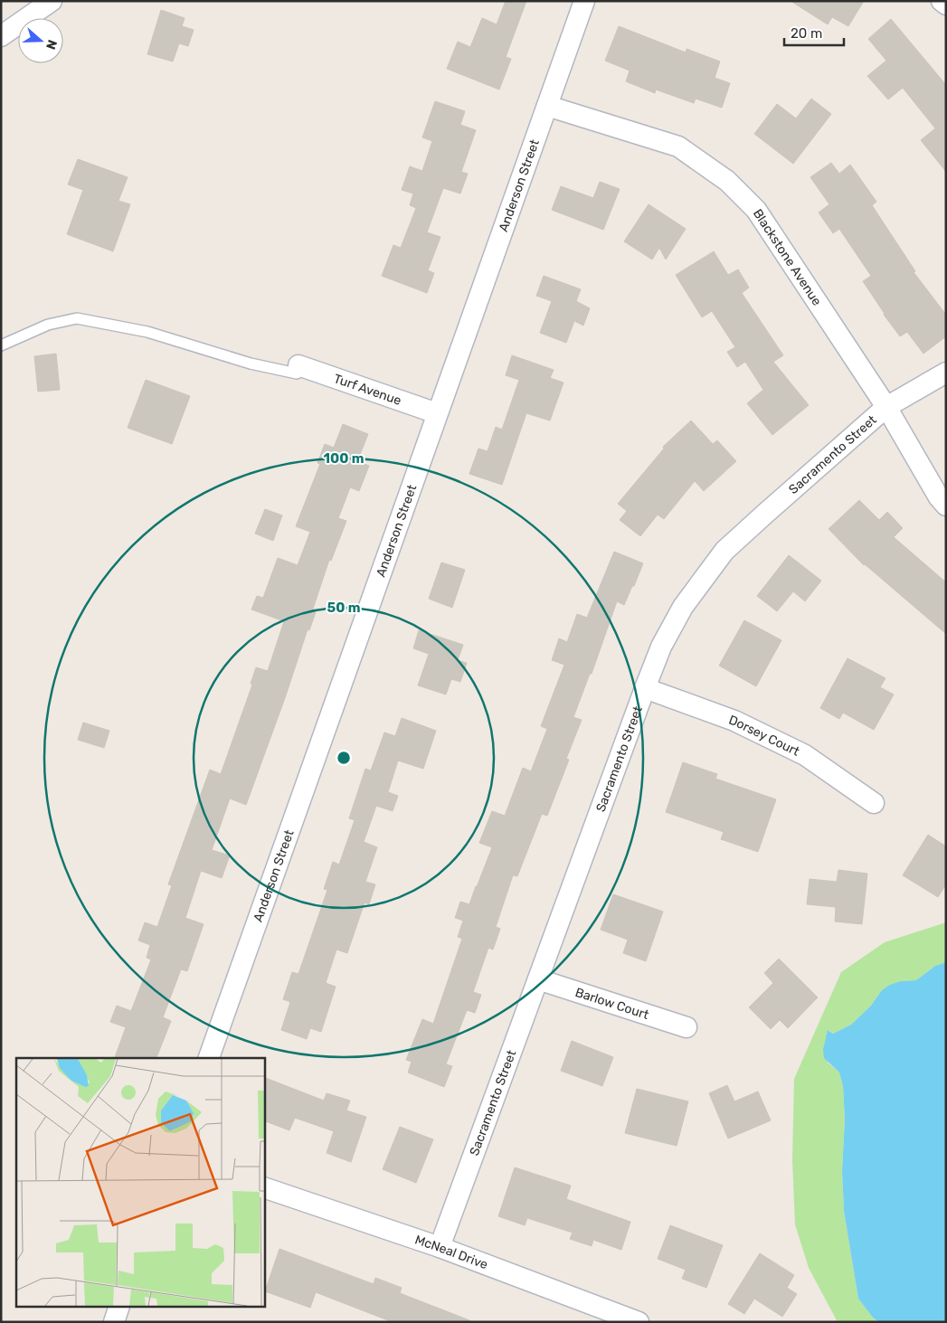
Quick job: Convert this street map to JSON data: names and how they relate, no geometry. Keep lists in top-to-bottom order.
{
  "streets": {
    "street": [
      "Anderson Street",
      "Blackstone Avenue",
      "Turf Avenue",
      "Sacramento Street",
      "Dorsey Court",
      "Barlow Court",
      "McNeal Drive"
    ]
  },
  "crossings": [
    ["Anderson Street", "Blackstone Avenue"],
    ["Anderson Street", "Turf Avenue"],
    ["Blackstone Avenue", "Sacramento Street"],
    ["Sacramento Street", "Dorsey Court"],
    ["Sacramento Street", "Barlow Court"],
    ["Sacramento Street", "McNeal Drive"]
  ],
  "scale_bar": "20 m",
  "north": "right",
  "rings": ["100 m", "50 m"]
}
